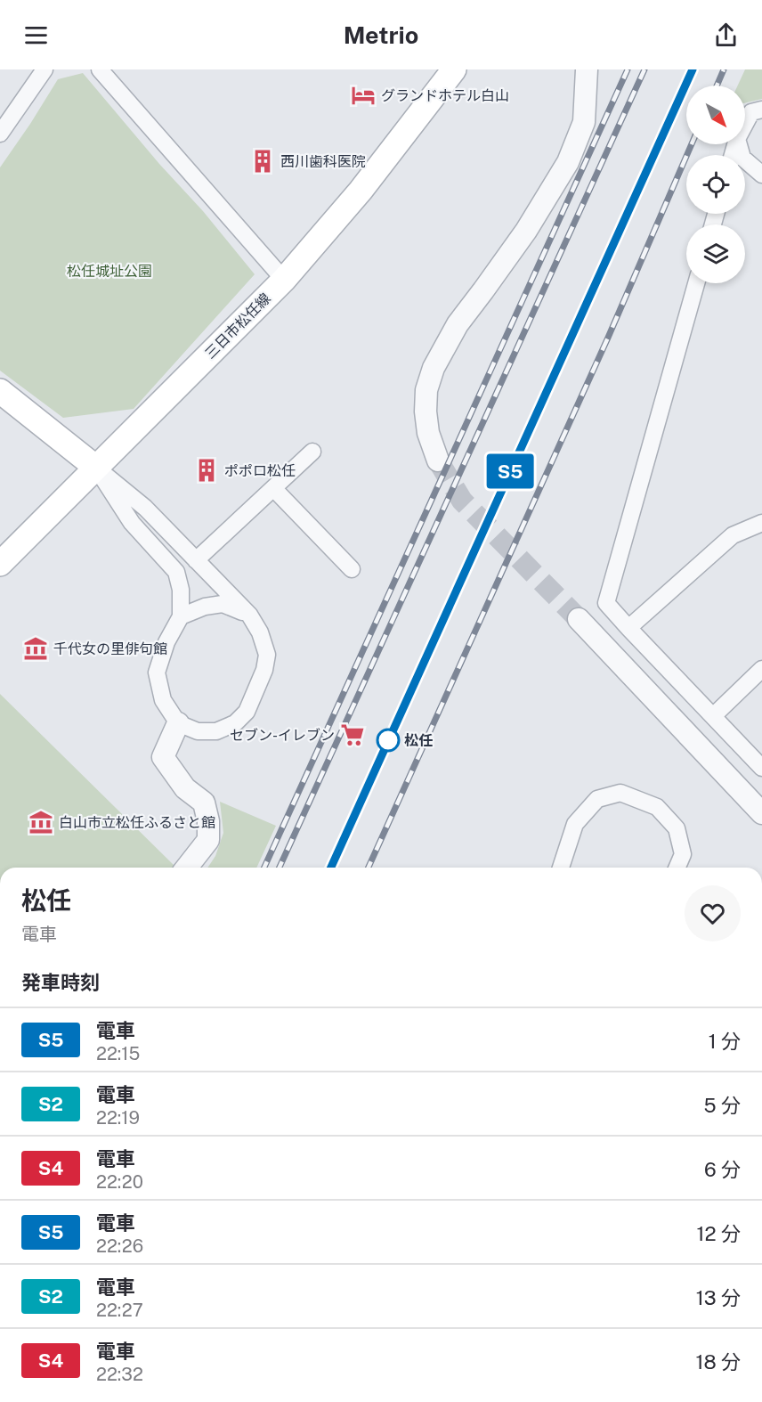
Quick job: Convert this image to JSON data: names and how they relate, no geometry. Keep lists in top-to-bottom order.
{
  "streets": {
    "main road": ["三日市松任線"]
  },
  "parks": ["松任城址公園"],
  "places": {
    "hotel": ["グランドホテル白山"],
    "building": ["西川歯科医院", "ポポロ松任"],
    "museum": ["千代女の里俳句館", "白山市立松任ふるさと館"],
    "supermarket": ["セブン-イレブン"],
    "other": ["松任"]
  },
  "north": "bottom right",
  "page": {
    "header": "Metrio",
    "on_map": "S5",
    "heading": [
      ["松任", "電車"],
      "発車時刻"
    ],
    "list": [
      {
        "mark": "S5",
        "name": "電車",
        "note": "22:15",
        "value": "1 分"
      },
      {
        "mark": "S2",
        "name": "電車",
        "note": "22:19",
        "value": "5 分"
      },
      {
        "mark": "S4",
        "name": "電車",
        "note": "22:20",
        "value": "6 分"
      },
      {
        "mark": "S5",
        "name": "電車",
        "note": "22:26",
        "value": "12 分"
      },
      {
        "mark": "S2",
        "name": "電車",
        "note": "22:27",
        "value": "13 分"
      },
      {
        "mark": "S4",
        "name": "電車",
        "note": "22:32",
        "value": "18 分"
      }
    ]
  }
}
